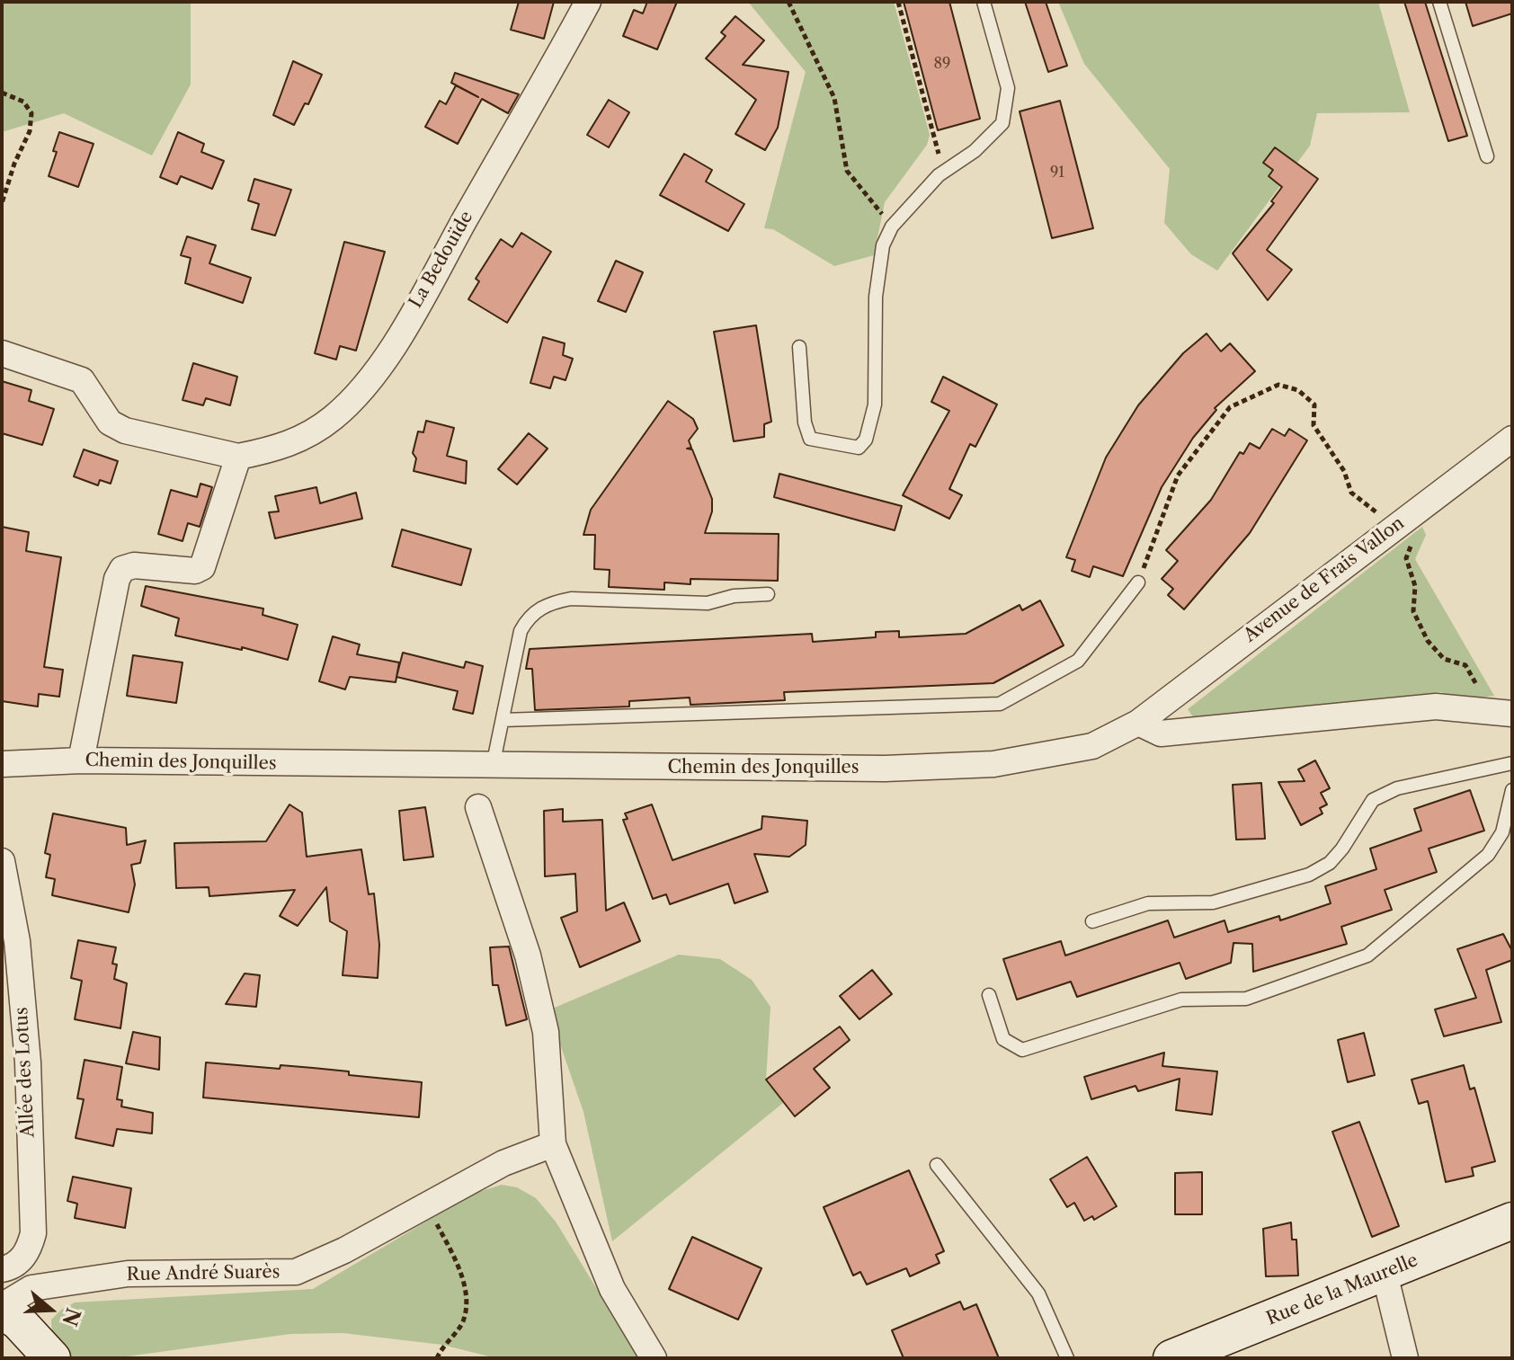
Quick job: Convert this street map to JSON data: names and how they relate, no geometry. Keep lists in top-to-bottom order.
{
  "streets": {
    "street": [
      "La Bedouïde",
      "Avenue de Frais Vallon",
      "Chemin des Jonquilles",
      "Allée des Lotus",
      "Rue André Suarès",
      "Rue de la Maurelle"
    ]
  },
  "crossings": [
    ["Avenue de Frais Vallon", "Chemin des Jonquilles"]
  ],
  "house_numbers": ["89", "91"],
  "north": "right"
}
